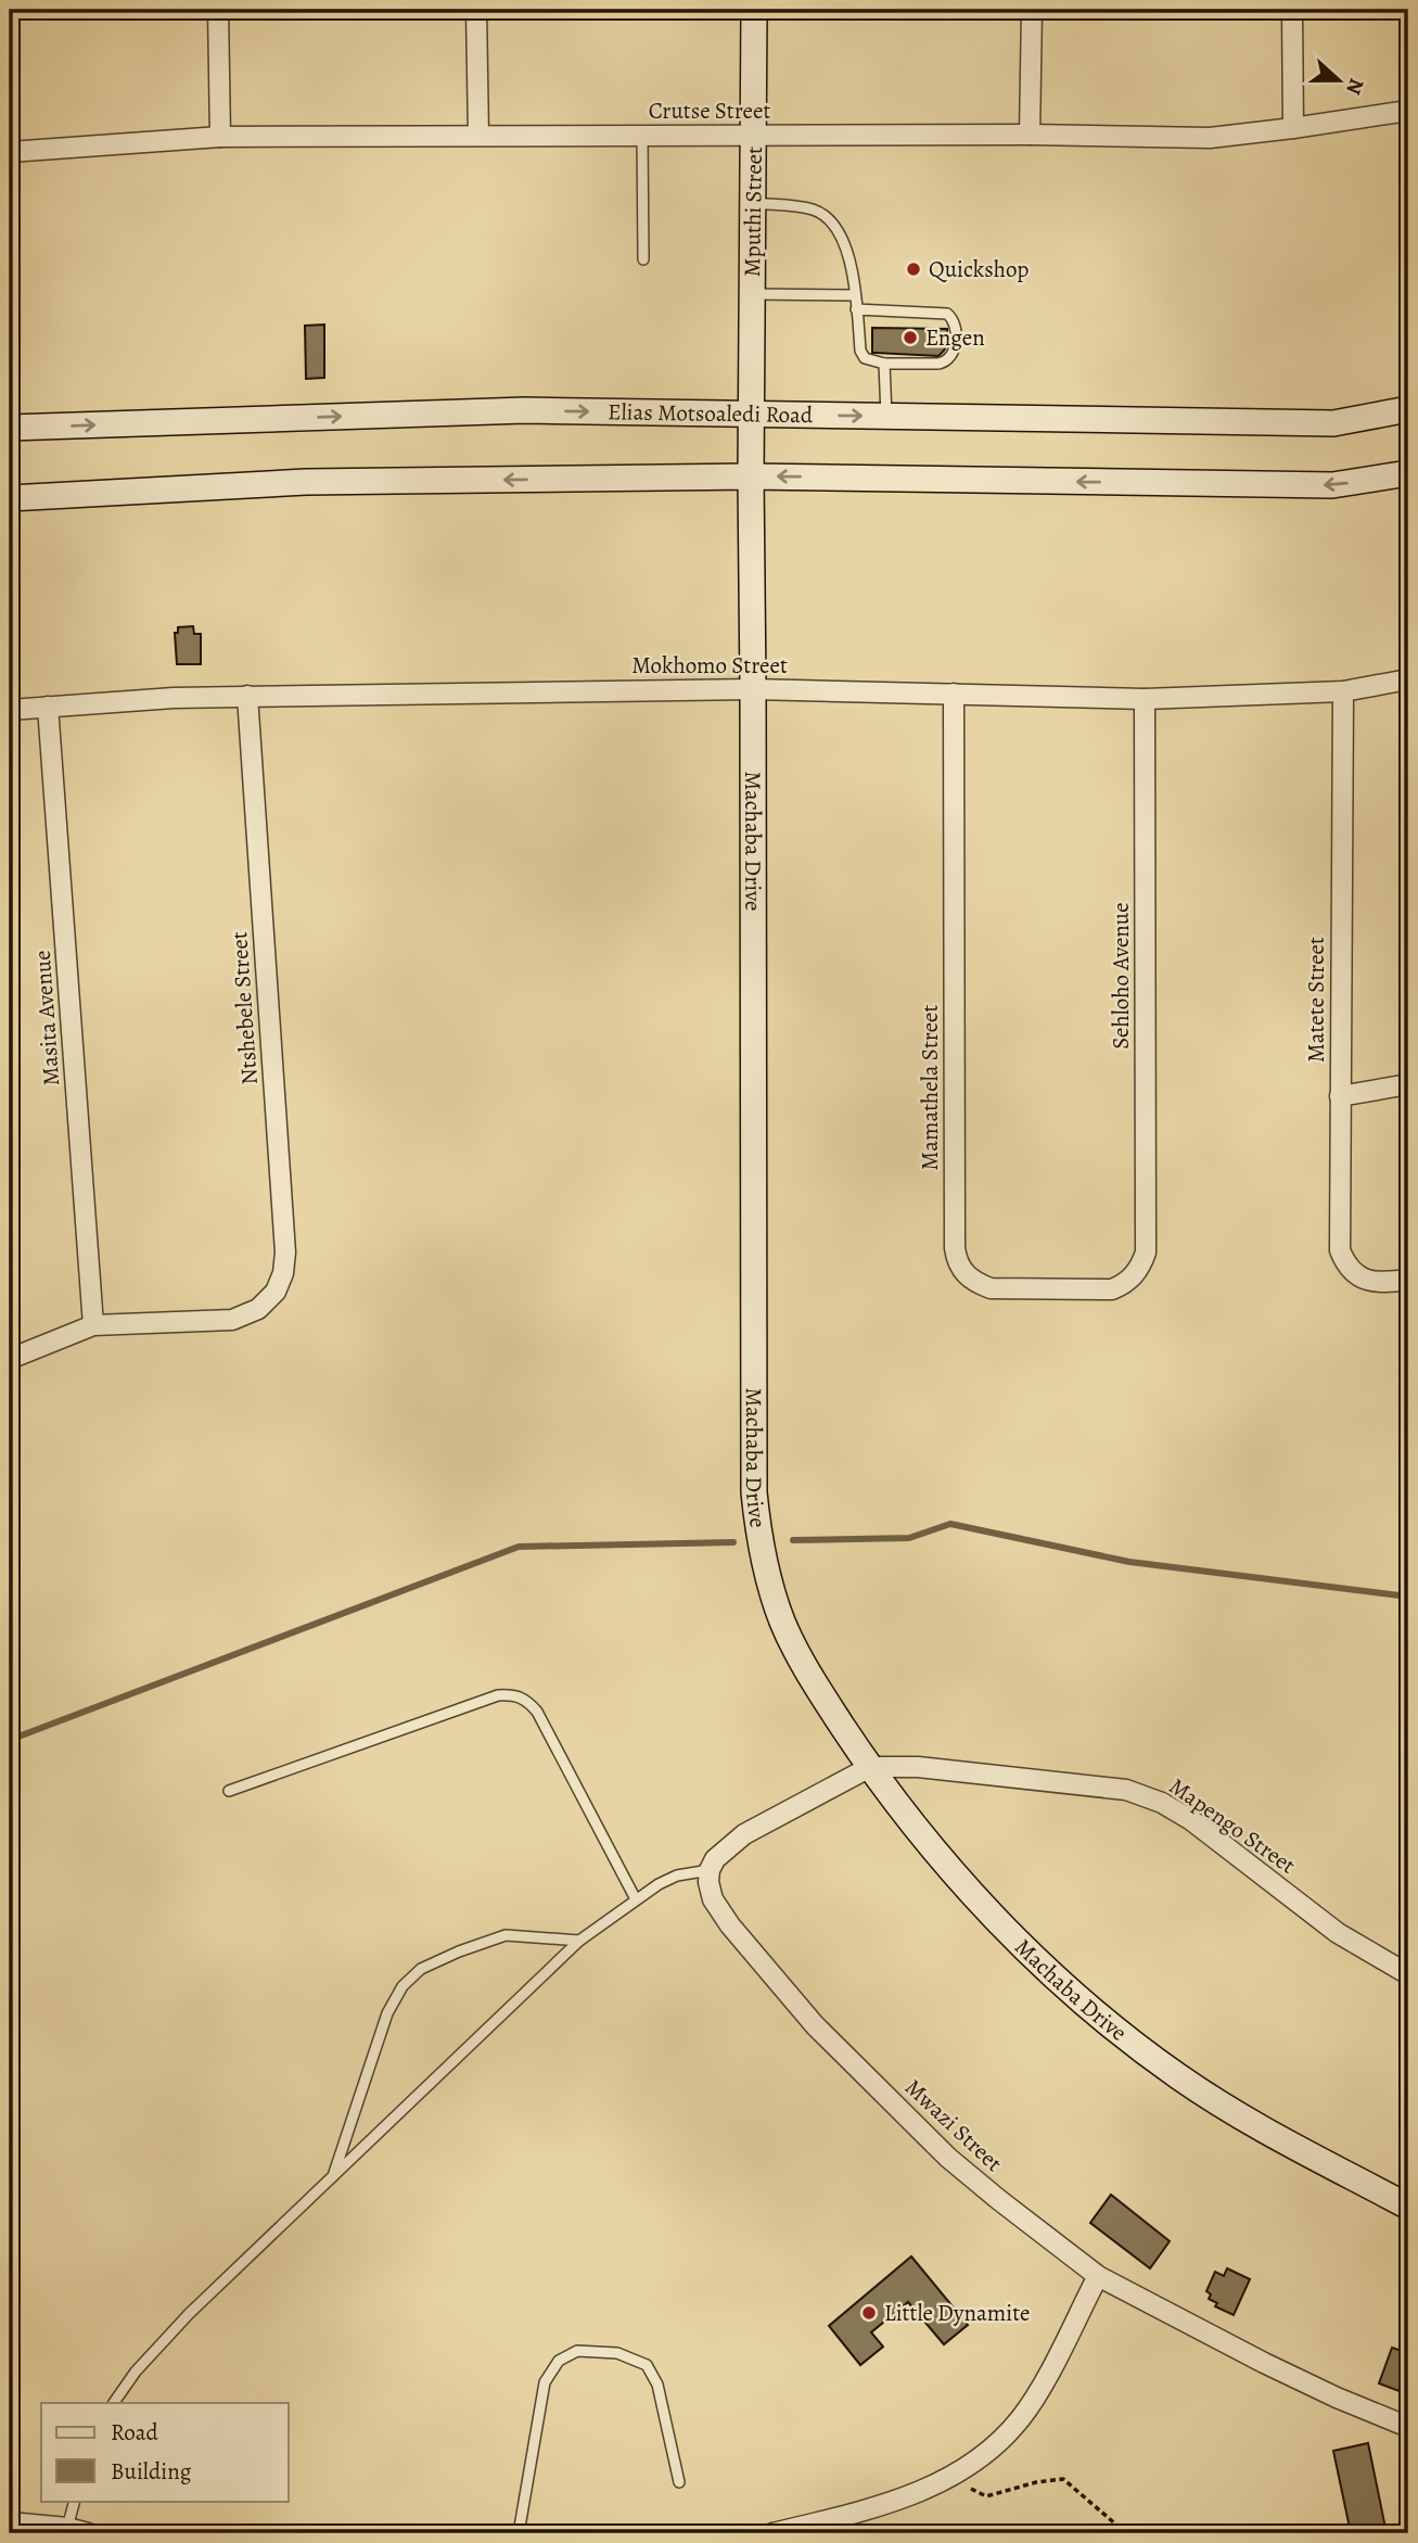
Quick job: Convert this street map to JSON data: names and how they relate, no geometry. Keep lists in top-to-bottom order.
{
  "streets": {
    "main road": ["Mputhi Street", "Elias Motsoaledi Road", "Machaba Drive"],
    "street": [
      "Crutse Street",
      "Mokhomo Street",
      "Sehloho Avenue",
      "Matete Street",
      "Ntshebele Street",
      "Masita Avenue",
      "Mamathela Street",
      "Mapengo Street",
      "Mwazi Street"
    ]
  },
  "crossings": [
    ["Crutse Street", "Mputhi Street"],
    ["Mputhi Street", "Elias Motsoaledi Road"],
    ["Mputhi Street", "Machaba Drive"],
    ["Elias Motsoaledi Road", "Machaba Drive"],
    ["Mokhomo Street", "Machaba Drive"],
    ["Mokhomo Street", "Sehloho Avenue"],
    ["Mokhomo Street", "Matete Street"],
    ["Mokhomo Street", "Ntshebele Street"],
    ["Mokhomo Street", "Masita Avenue"],
    ["Mokhomo Street", "Mamathela Street"],
    ["Machaba Drive", "Mapengo Street"],
    ["Sehloho Avenue", "Mamathela Street"],
    ["Ntshebele Street", "Masita Avenue"]
  ],
  "places": ["Quickshop", "Engen", "Little Dynamite"],
  "legend": ["Road", "Building"],
  "north": "right"
}
